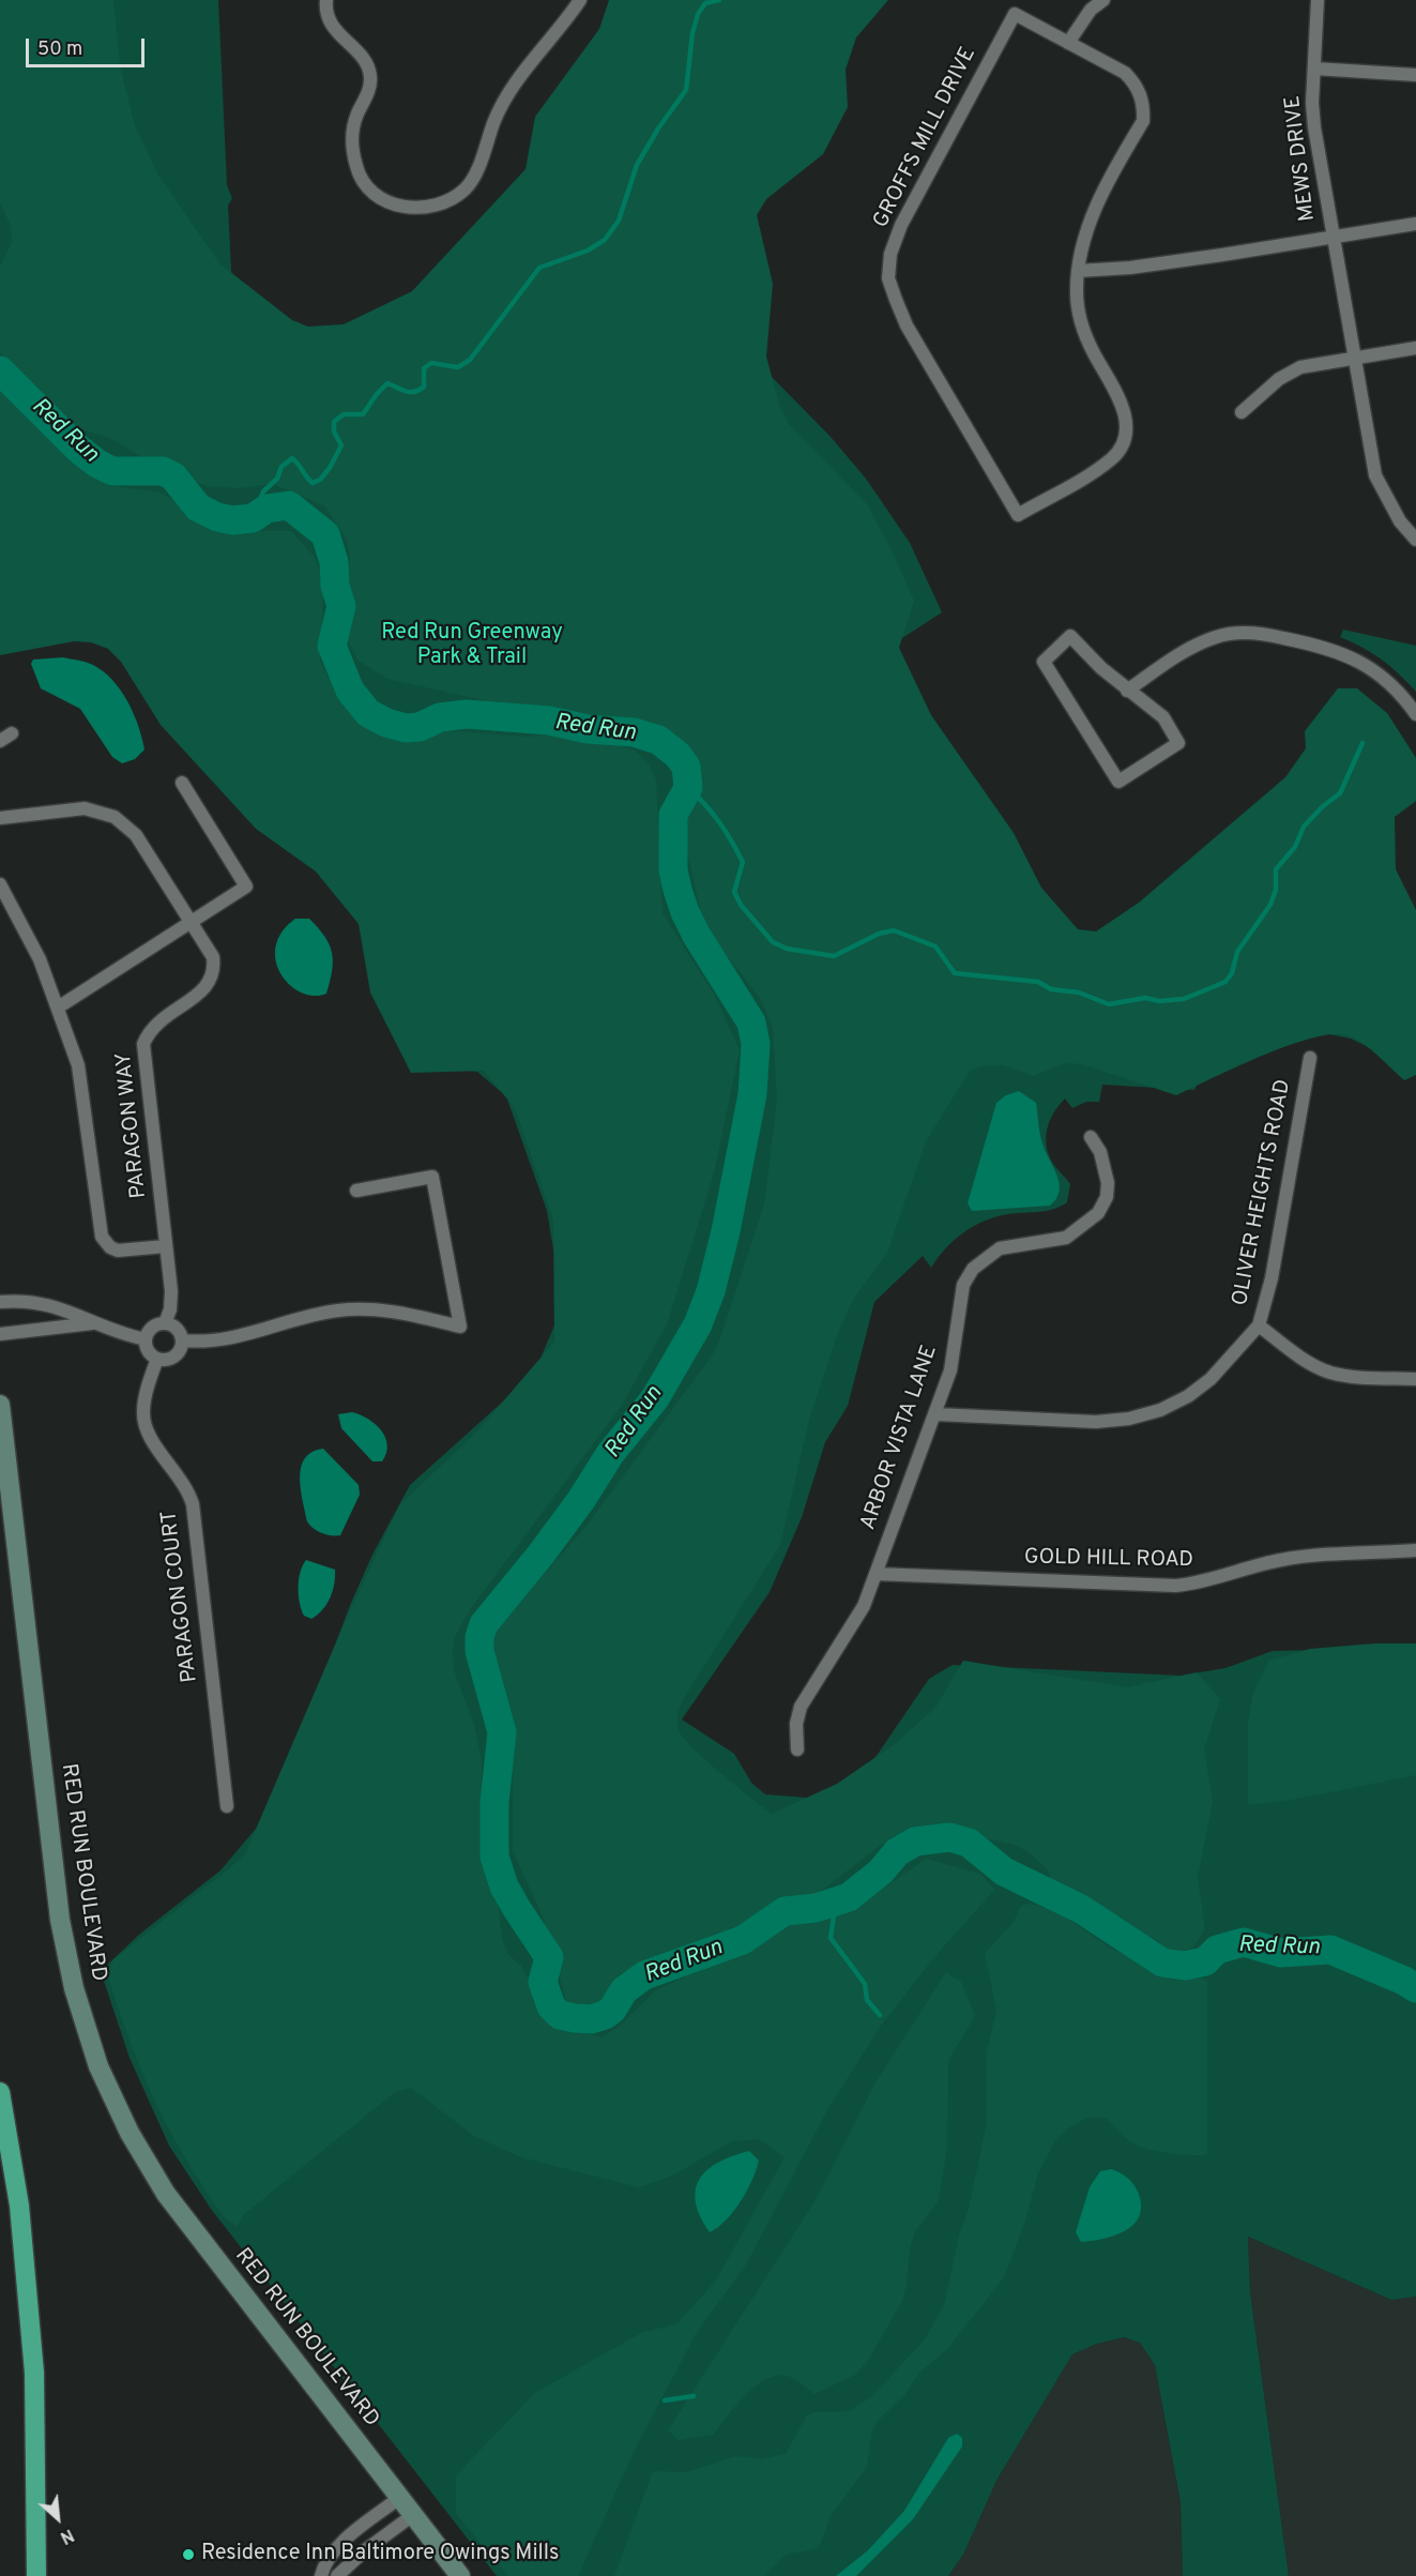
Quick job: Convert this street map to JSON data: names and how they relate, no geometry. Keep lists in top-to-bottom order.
{
  "streets": {
    "main road": ["RED RUN BOULEVARD"],
    "street": [
      "GROFFS MILL DRIVE",
      "MEWS DRIVE",
      "PARAGON WAY",
      "OLIVER HEIGHTS ROAD",
      "ARBOR VISTA LANE",
      "GOLD HILL ROAD",
      "PARAGON COURT"
    ]
  },
  "crossings": [
    ["PARAGON WAY", "PARAGON COURT"],
    ["OLIVER HEIGHTS ROAD", "ARBOR VISTA LANE"],
    ["ARBOR VISTA LANE", "GOLD HILL ROAD"]
  ],
  "water": ["Red Run"],
  "parks": ["Red Run Greenway Park & Trail"],
  "places": ["Residence Inn Baltimore Owings Mills"],
  "scale_bar": "50 m",
  "north": "bottom right"
}
